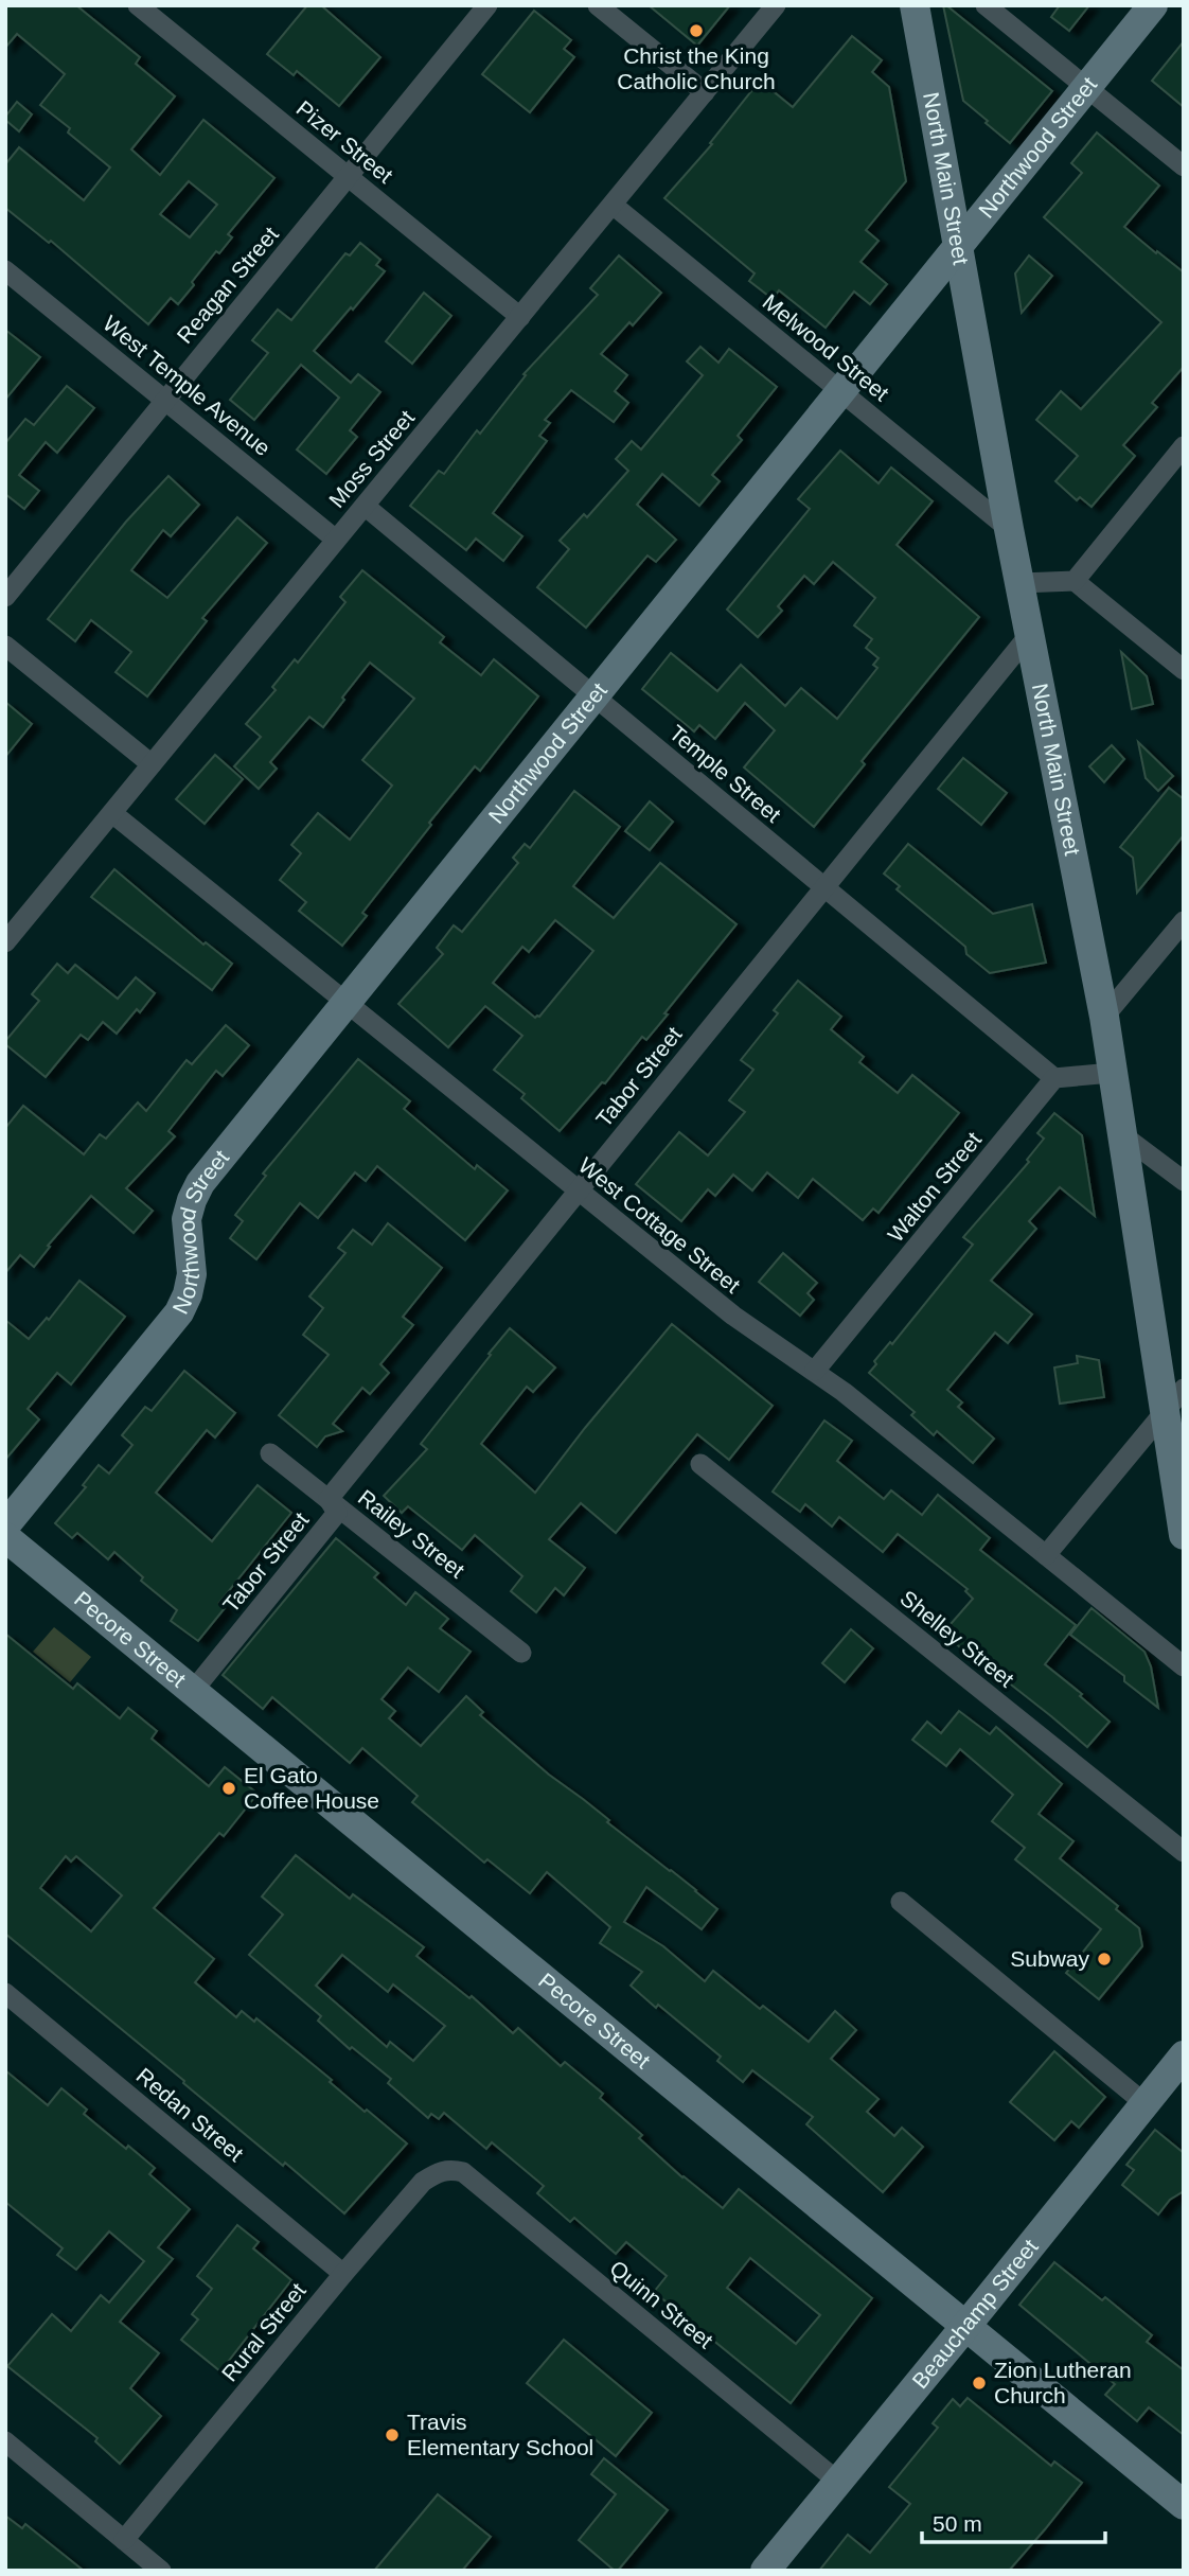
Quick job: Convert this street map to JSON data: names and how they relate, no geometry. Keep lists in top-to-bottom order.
{
  "streets": {
    "street": [
      "Pizer Street",
      "Northwood Street",
      "North Main Street",
      "Reagan Street",
      "Melwood Street",
      "West Temple Avenue",
      "Moss Street",
      "Temple Street",
      "Tabor Street",
      "Walton Street",
      "West Cottage Street",
      "Railey Street",
      "Shelley Street",
      "Pecore Street",
      "Redan Street",
      "Quinn Street",
      "Beauchamp Street",
      "Rural Street"
    ]
  },
  "crossings": [
    ["Pizer Street", "Reagan Street"],
    ["Pizer Street", "Moss Street"],
    ["Northwood Street", "North Main Street"],
    ["Northwood Street", "Melwood Street"],
    ["Northwood Street", "Temple Street"],
    ["Northwood Street", "West Cottage Street"],
    ["North Main Street", "Melwood Street"],
    ["North Main Street", "Tabor Street"],
    ["Reagan Street", "West Temple Avenue"],
    ["Melwood Street", "Moss Street"],
    ["West Temple Avenue", "Moss Street"],
    ["Moss Street", "Temple Street"],
    ["Moss Street", "West Cottage Street"],
    ["Temple Street", "Tabor Street"],
    ["Temple Street", "Walton Street"],
    ["Tabor Street", "West Cottage Street"],
    ["Tabor Street", "Railey Street"],
    ["Tabor Street", "Pecore Street"],
    ["Walton Street", "West Cottage Street"],
    ["Pecore Street", "Beauchamp Street"],
    ["Redan Street", "Rural Street"],
    ["Quinn Street", "Beauchamp Street"],
    ["Quinn Street", "Rural Street"]
  ],
  "places": [
    "Christ the King Catholic Church",
    "El Gato Coffee House",
    "Subway",
    "Zion Lutheran Church",
    "Travis Elementary School"
  ],
  "scale_bar": "50 m"
}
